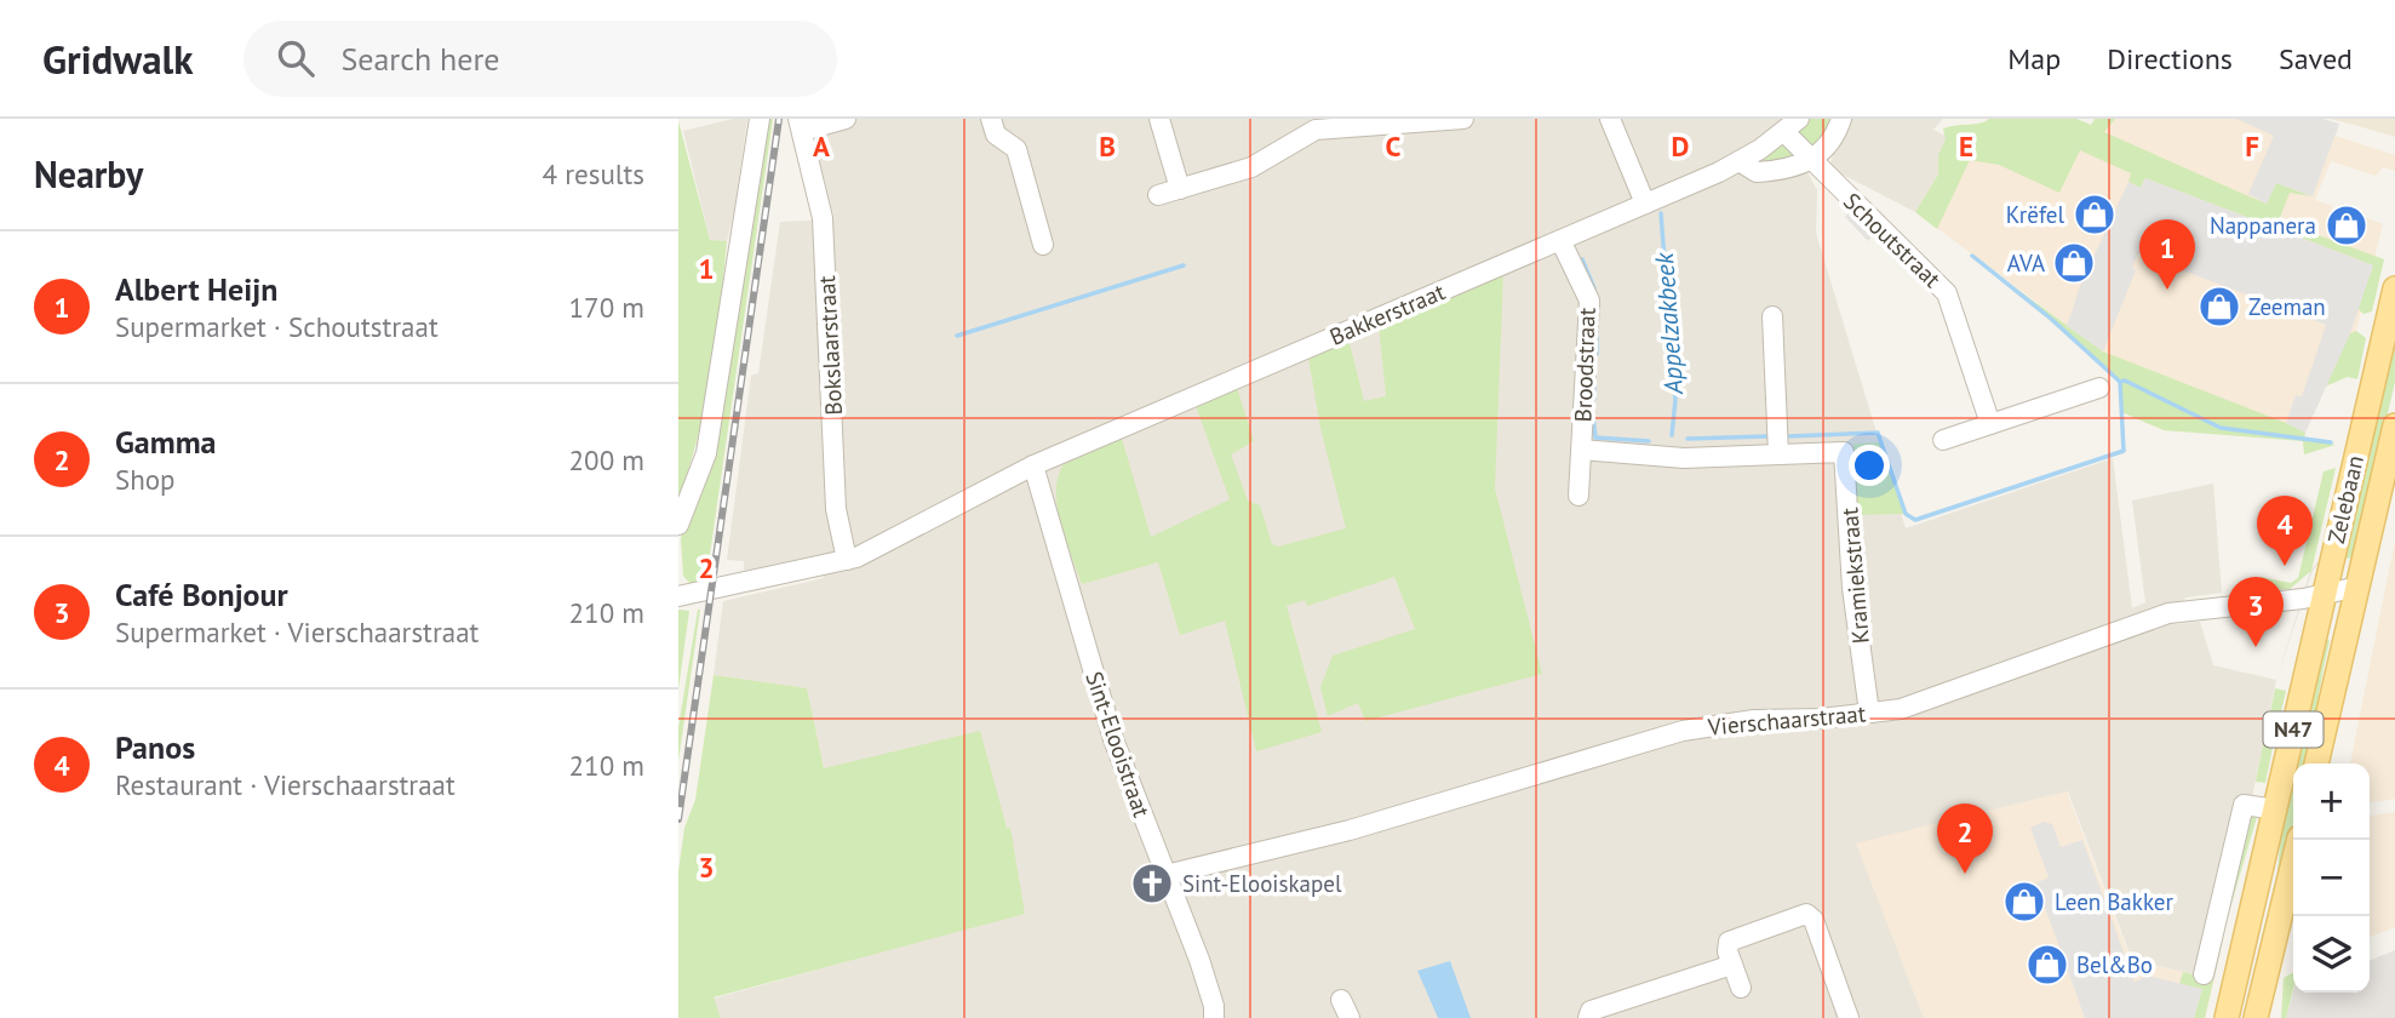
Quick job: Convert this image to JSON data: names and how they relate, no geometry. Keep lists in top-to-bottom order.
{
  "streets": {
    "main road": ["Zelebaan", "N47"],
    "street": [
      "Schoutstraat",
      "Bakkerstraat",
      "Bokslaarstraat",
      "Broodstraat",
      "Kramiekstraat",
      "Vierschaarstraat",
      "Sint-Elooistraat"
    ]
  },
  "crossings": [
    ["Schoutstraat", "Bakkerstraat"],
    ["Bakkerstraat", "Broodstraat"],
    ["Bakkerstraat", "Sint-Elooistraat"],
    ["Broodstraat", "Kramiekstraat"],
    ["Zelebaan", "Vierschaarstraat"],
    ["Kramiekstraat", "Vierschaarstraat"],
    ["Vierschaarstraat", "Sint-Elooistraat"]
  ],
  "water": ["Appelzakbeek"],
  "places": {
    "shop": [
      "Krëfel",
      "Nappanera",
      "AVA",
      "Zeeman",
      "Leen Bakker",
      "Bel&Bo"
    ],
    "church": ["Sint-Elooiskapel"]
  },
  "page": {
    "header": "Gridwalk",
    "search": "Search here",
    "nav": ["Map", "Directions", "Saved"],
    "heading": ["Nearby", "4 results"],
    "pins": [
      "1",
      "4",
      "3",
      "2"
    ],
    "list": [
      {
        "mark": "1",
        "name": "Albert Heijn",
        "note": "Supermarket · Schoutstraat",
        "value": "170 m"
      },
      {
        "mark": "2",
        "name": "Gamma",
        "note": "Shop",
        "value": "200 m"
      },
      {
        "mark": "3",
        "name": "Café Bonjour",
        "note": "Supermarket · Vierschaarstraat",
        "value": "210 m"
      },
      {
        "mark": "4",
        "name": "Panos",
        "note": "Restaurant · Vierschaarstraat",
        "value": "210 m"
      }
    ],
    "map_buttons": ["+", "−"]
  },
  "grid": {
    "columns": [
      "A",
      "B",
      "C",
      "D",
      "E",
      "F"
    ],
    "rows": ["1", "2", "3"]
  }
}
